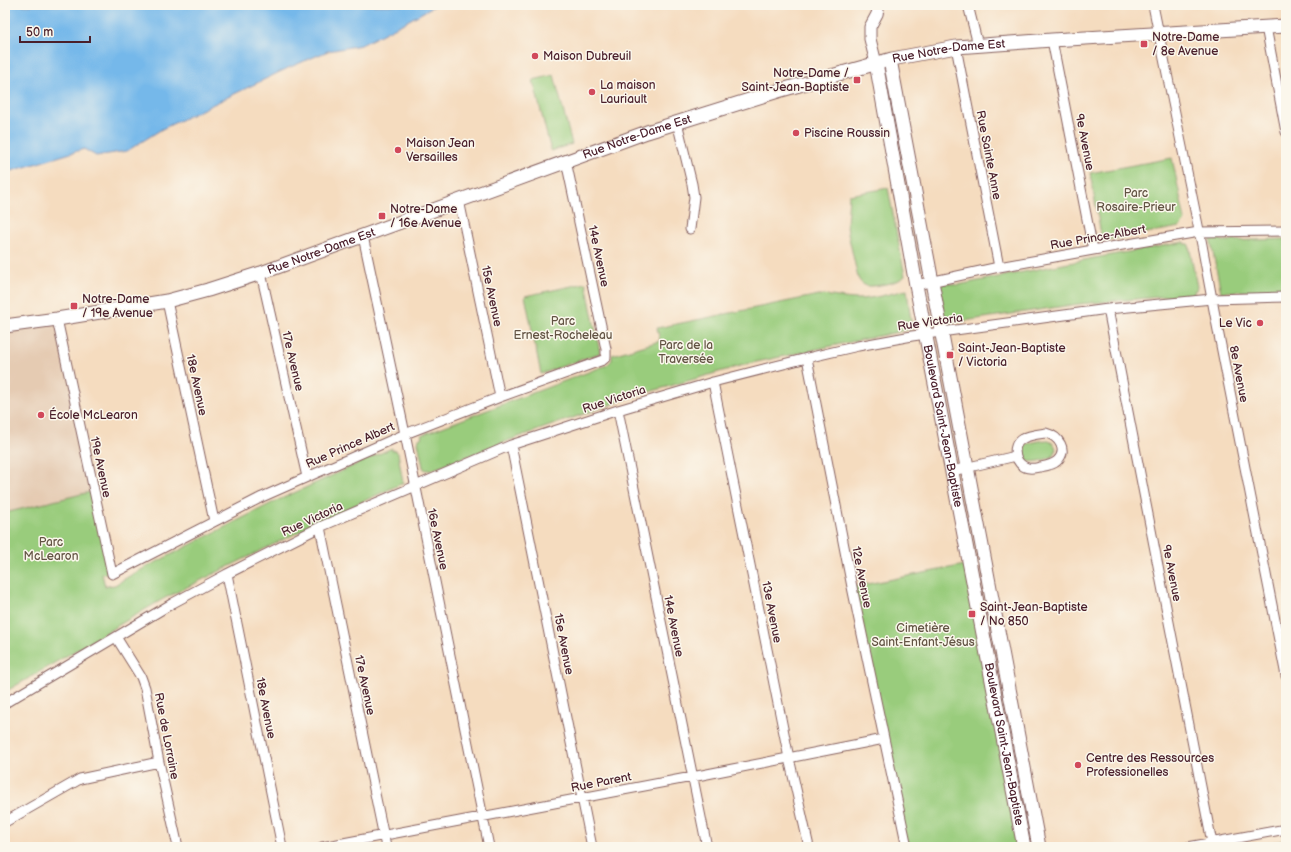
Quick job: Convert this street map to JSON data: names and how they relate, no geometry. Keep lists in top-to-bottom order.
{
  "streets": {
    "main road": ["Rue Notre-Dame Est", "Boulevard Saint-Jean-Baptiste"],
    "street": [
      "9e Avenue",
      "Rue Sainte Anne",
      "Rue Prince-Albert",
      "14e Avenue",
      "15e Avenue",
      "Rue Victoria",
      "17e Avenue",
      "8e Avenue",
      "18e Avenue",
      "Rue Prince Albert",
      "19e Avenue",
      "16e Avenue",
      "12e Avenue",
      "13e Avenue",
      "Rue de Lorraine",
      "Rue Parent"
    ]
  },
  "crossings": [
    ["Rue Notre-Dame Est", "9e Avenue"],
    ["Rue Notre-Dame Est", "Rue Sainte Anne"],
    ["Rue Notre-Dame Est", "14e Avenue"],
    ["Rue Notre-Dame Est", "15e Avenue"],
    ["Rue Notre-Dame Est", "17e Avenue"],
    ["Rue Notre-Dame Est", "8e Avenue"],
    ["Rue Notre-Dame Est", "18e Avenue"],
    ["Rue Notre-Dame Est", "Boulevard Saint-Jean-Baptiste"],
    ["Rue Notre-Dame Est", "19e Avenue"],
    ["Rue Notre-Dame Est", "16e Avenue"],
    ["9e Avenue", "Rue Prince-Albert"],
    ["9e Avenue", "Rue Victoria"],
    ["Rue Sainte Anne", "Rue Prince-Albert"],
    ["Rue Prince-Albert", "8e Avenue"],
    ["Rue Prince-Albert", "Boulevard Saint-Jean-Baptiste"],
    ["14e Avenue", "Rue Victoria"],
    ["14e Avenue", "Rue Prince Albert"],
    ["14e Avenue", "Rue Parent"],
    ["15e Avenue", "Rue Victoria"],
    ["15e Avenue", "Rue Prince Albert"],
    ["15e Avenue", "Rue Parent"],
    ["Rue Victoria", "17e Avenue"],
    ["Rue Victoria", "8e Avenue"],
    ["Rue Victoria", "18e Avenue"],
    ["Rue Victoria", "Boulevard Saint-Jean-Baptiste"],
    ["Rue Victoria", "16e Avenue"],
    ["Rue Victoria", "12e Avenue"],
    ["Rue Victoria", "13e Avenue"],
    ["Rue Victoria", "Rue de Lorraine"],
    ["17e Avenue", "Rue Prince Albert"],
    ["17e Avenue", "Rue Parent"],
    ["18e Avenue", "Rue Prince Albert"],
    ["Rue Prince Albert", "19e Avenue"],
    ["Rue Prince Albert", "16e Avenue"],
    ["16e Avenue", "Rue Parent"],
    ["12e Avenue", "Rue Parent"],
    ["13e Avenue", "Rue Parent"]
  ],
  "parks": [
    "Parc Rosaire-Prieur",
    "Parc Ernest-Rocheleau",
    "Parc de la Traversée",
    "Parc McLearon",
    "Cimetière Saint-Enfant-Jésus"
  ],
  "places": {
    "transit": [
      "Notre-Dame / 8e Avenue",
      "Notre-Dame / Saint-Jean-Baptiste",
      "Notre-Dame / 16e Avenue",
      "Notre-Dame / 19e Avenue",
      "Saint-Jean-Baptiste / Victoria",
      "Saint-Jean-Baptiste / No 850"
    ],
    "other": [
      "Maison Dubreuil",
      "La maison Lauriault",
      "Piscine Roussin",
      "Maison Jean Versailles",
      "Le Vic",
      "École McLearon",
      "Centre des Ressources Professionelles"
    ]
  },
  "scale_bar": "50 m"
}
